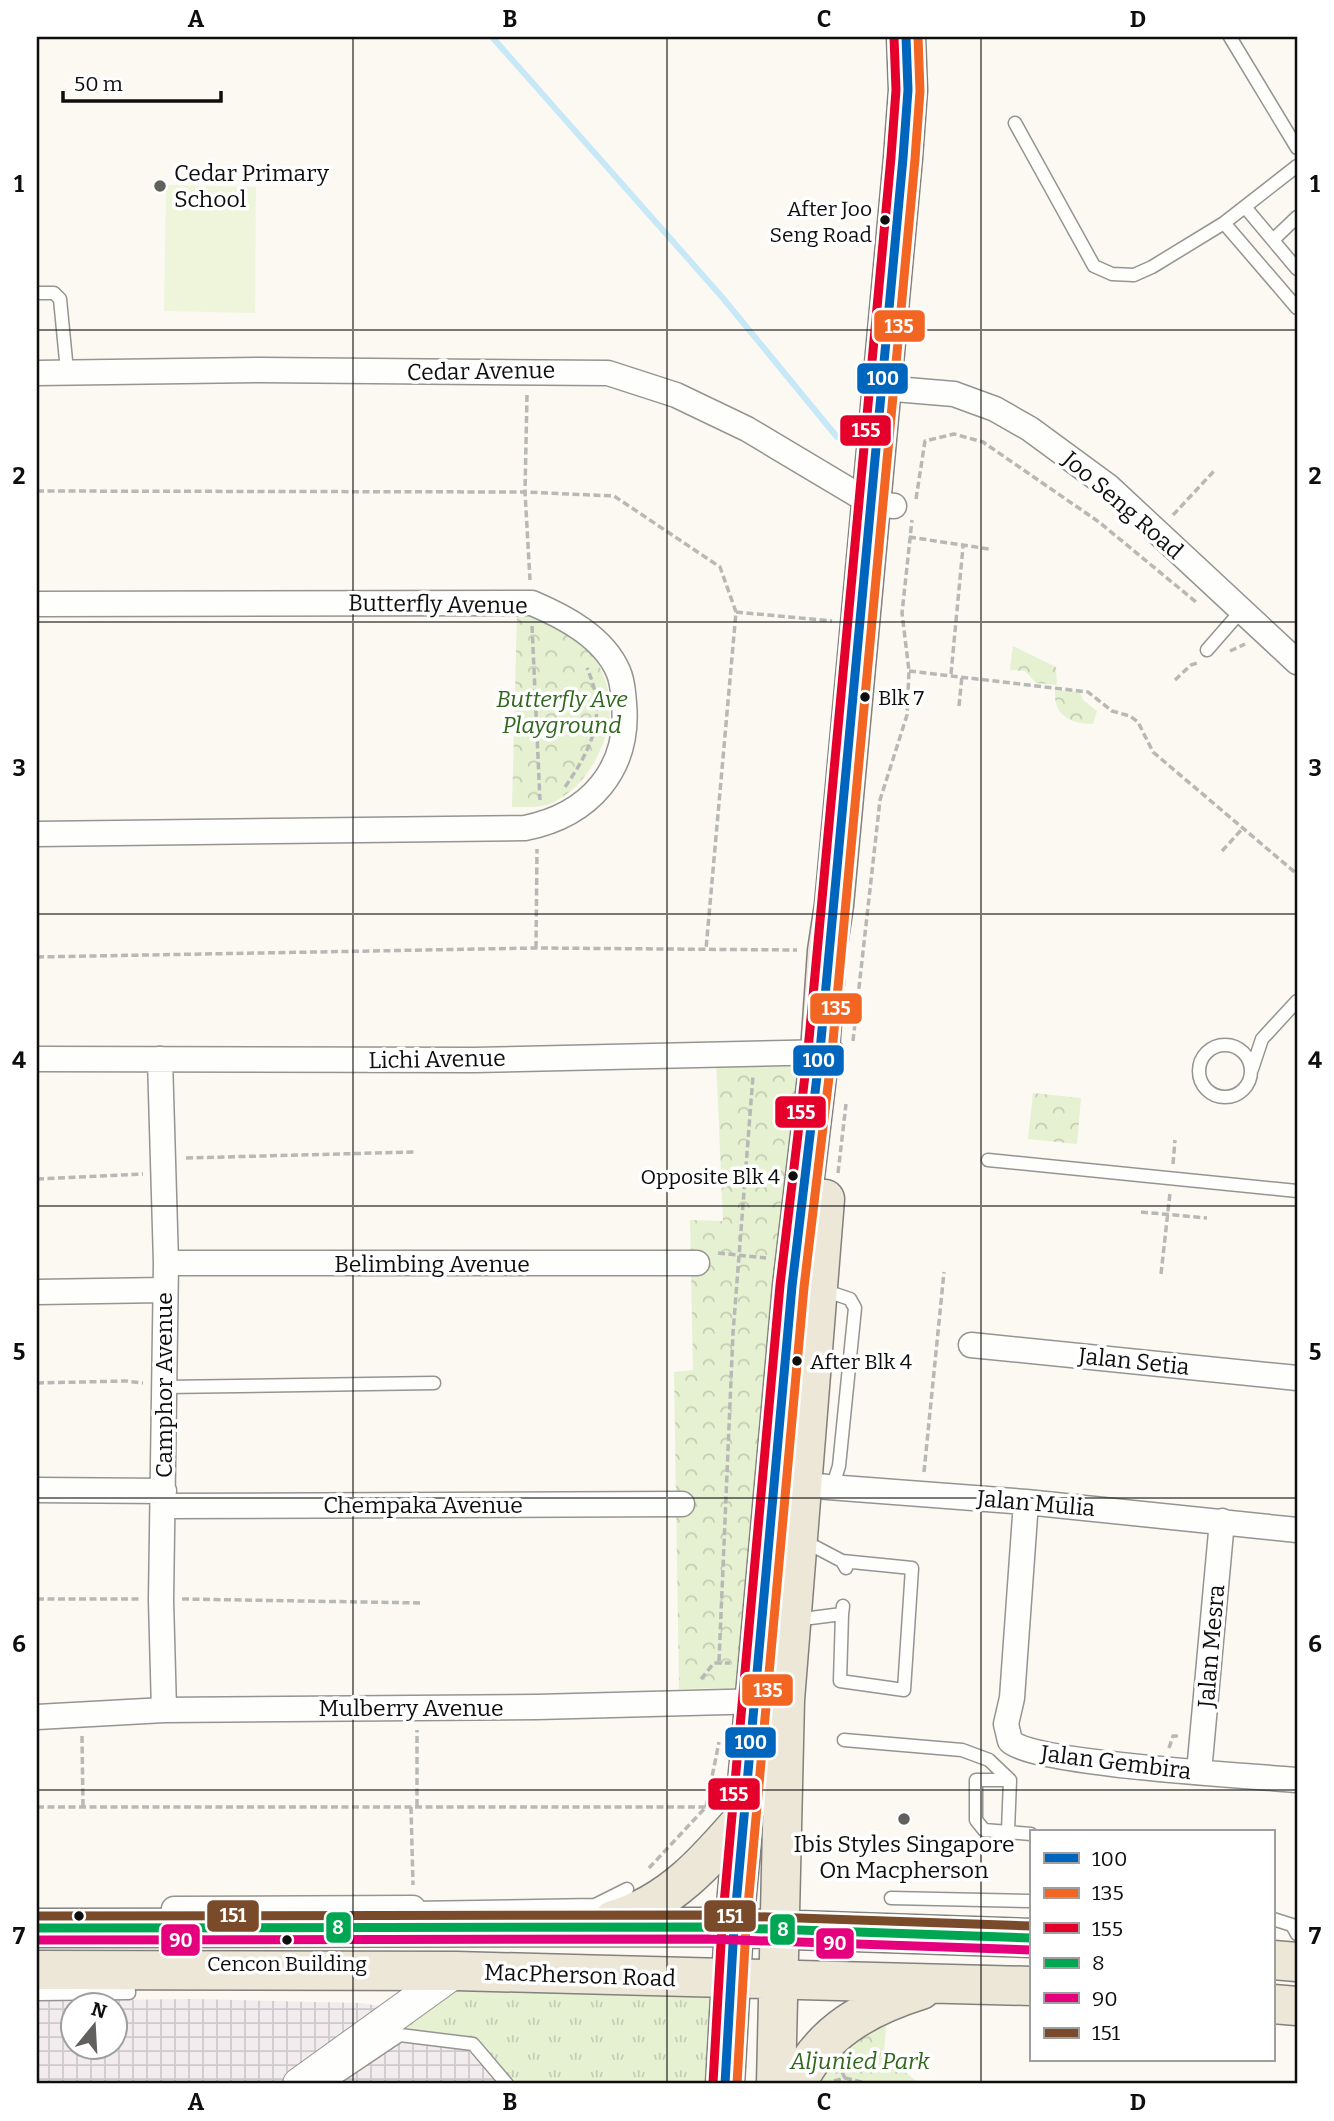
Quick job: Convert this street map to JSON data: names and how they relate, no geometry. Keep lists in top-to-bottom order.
{
  "streets": {
    "main road": ["MacPherson Road"],
    "street": [
      "Cedar Avenue",
      "Joo Seng Road",
      "Butterfly Avenue",
      "Lichi Avenue",
      "Belimbing Avenue",
      "Jalan Setia",
      "Camphor Avenue",
      "Jalan Mulia",
      "Chempaka Avenue",
      "Jalan Mesra",
      "Mulberry Avenue",
      "Jalan Gembira"
    ]
  },
  "crossings": [
    ["Lichi Avenue", "Camphor Avenue"],
    ["Belimbing Avenue", "Camphor Avenue"],
    ["Camphor Avenue", "Chempaka Avenue"],
    ["Camphor Avenue", "Mulberry Avenue"],
    ["Jalan Mulia", "Jalan Mesra"],
    ["Jalan Mulia", "Jalan Gembira"],
    ["Jalan Mesra", "Jalan Gembira"]
  ],
  "parks": ["Butterfly Ave Playground", "Aljunied Park"],
  "places": [
    "Cedar Primary School",
    "After Joo Seng Road",
    "Blk 7",
    "Opposite Blk 4",
    "After Blk 4",
    "Ibis Styles Singapore On Macpherson",
    "Cencon Building"
  ],
  "lines": [
    "transit line 100",
    "transit line 135",
    "transit line 155",
    "transit line 151",
    "transit line 8",
    "transit line 90"
  ],
  "legend": [
    "100",
    "135",
    "155",
    "8",
    "90",
    "151"
  ],
  "scale_bar": "50 m",
  "north": "top",
  "grid": {
    "columns": [
      "A",
      "B",
      "C",
      "D"
    ],
    "rows": [
      "1",
      "2",
      "3",
      "4",
      "5",
      "6",
      "7"
    ]
  }
}
